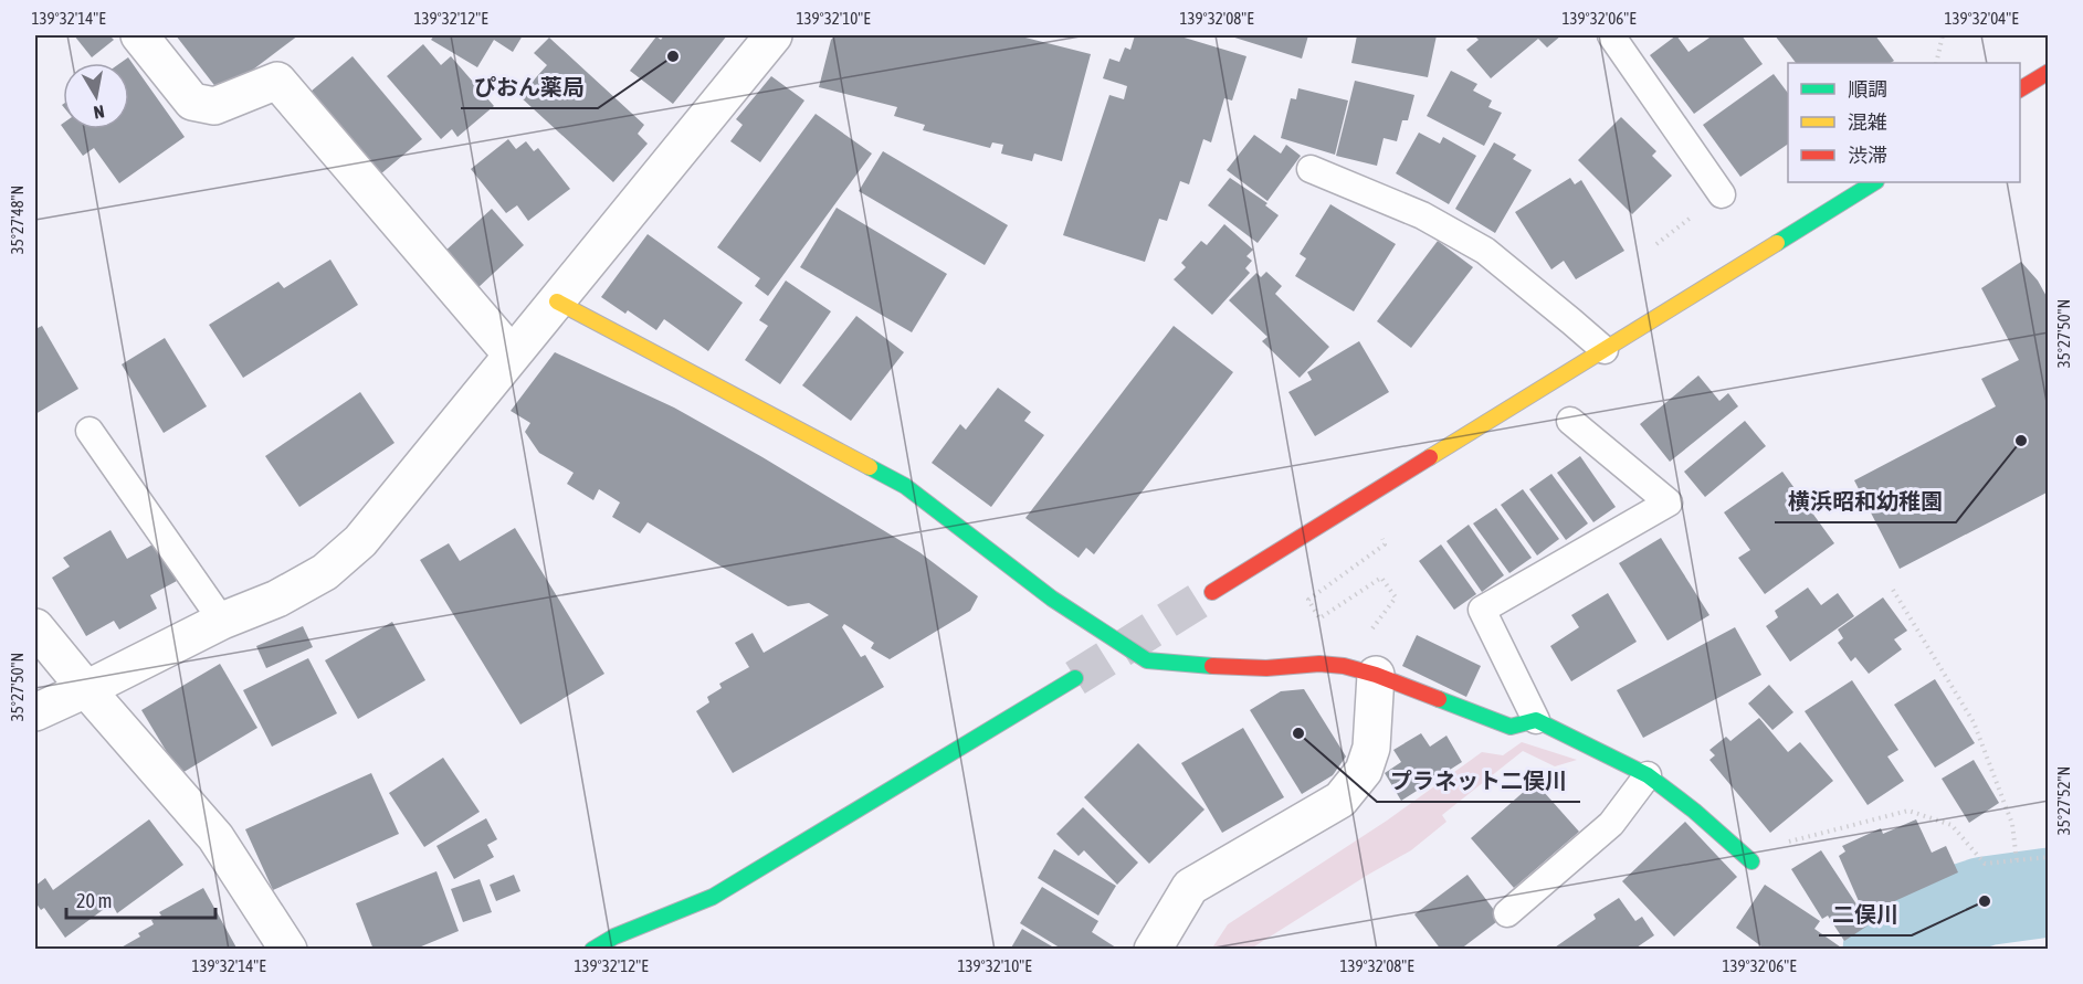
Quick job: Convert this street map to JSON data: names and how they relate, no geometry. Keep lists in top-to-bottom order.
{
  "places": [
    "ぴおん薬局",
    "横浜昭和幼稚園",
    "プラネット二俣川",
    "二俣川"
  ],
  "legend": ["順調", "混雑", "渋滞"],
  "scale_bar": "20 m",
  "north": "bottom",
  "coordinates": [
    "139°32'14\"E",
    "139°32'12\"E",
    "139°32'10\"E",
    "139°32'08\"E",
    "139°32'06\"E",
    "139°32'04\"E",
    "35°27'48\"N",
    "35°27'50\"N",
    "35°27'52\"N"
  ]
}
